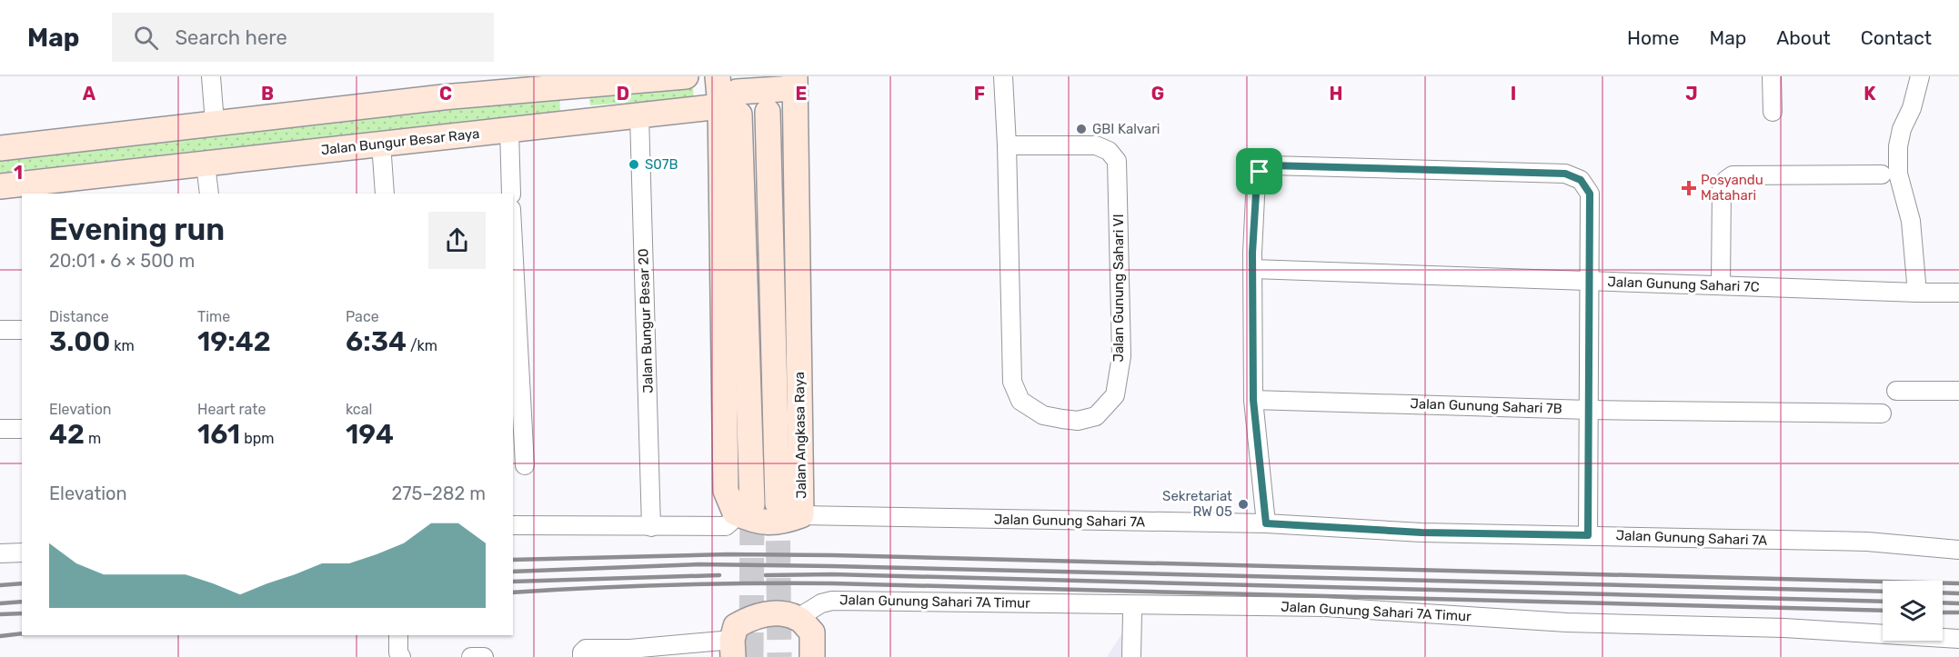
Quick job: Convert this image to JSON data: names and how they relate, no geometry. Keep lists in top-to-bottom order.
{
  "streets": {
    "main road": ["Jalan Bungur Besar Raya", "Jalan Angkasa Raya"],
    "street": [
      "Jalan Gunung Sahari 7C",
      "Jalan Gunung Sahari VI",
      "Jalan Bungur Besar 20",
      "Jalan Gunung Sahari 7B",
      "Jalan Gunung Sahari 7A",
      "Jalan Gunung Sahari 7A Timur"
    ]
  },
  "crossings": [
    ["Jalan Bungur Besar Raya", "Jalan Bungur Besar 20"],
    ["Jalan Bungur Besar Raya", "Jalan Angkasa Raya"],
    ["Jalan Angkasa Raya", "Jalan Gunung Sahari 7A"]
  ],
  "places": {
    "other": ["GBI Kalvari", "S07B", "Sekretariat RW 05"],
    "health": ["Posyandu Matahari"]
  },
  "page": {
    "header": "Map",
    "search": "Search here",
    "nav": [
      "Home",
      "Map",
      "About",
      "Contact"
    ],
    "heading": ["Evening run", "20:01 · 6 × 500 m"],
    "stats": [
      ["Distance", "3.00 km"],
      ["Time", "19:42"],
      ["Pace", "6:34 /km"],
      ["Elevation", "42 m"],
      ["Heart rate", "161 bpm"],
      ["kcal", "194"]
    ],
    "chart": ["Elevation", "275–282 m"]
  },
  "grid": {
    "columns": [
      "A",
      "B",
      "C",
      "D",
      "E",
      "F",
      "G",
      "H",
      "I",
      "J",
      "K"
    ],
    "rows": ["1"]
  }
}
